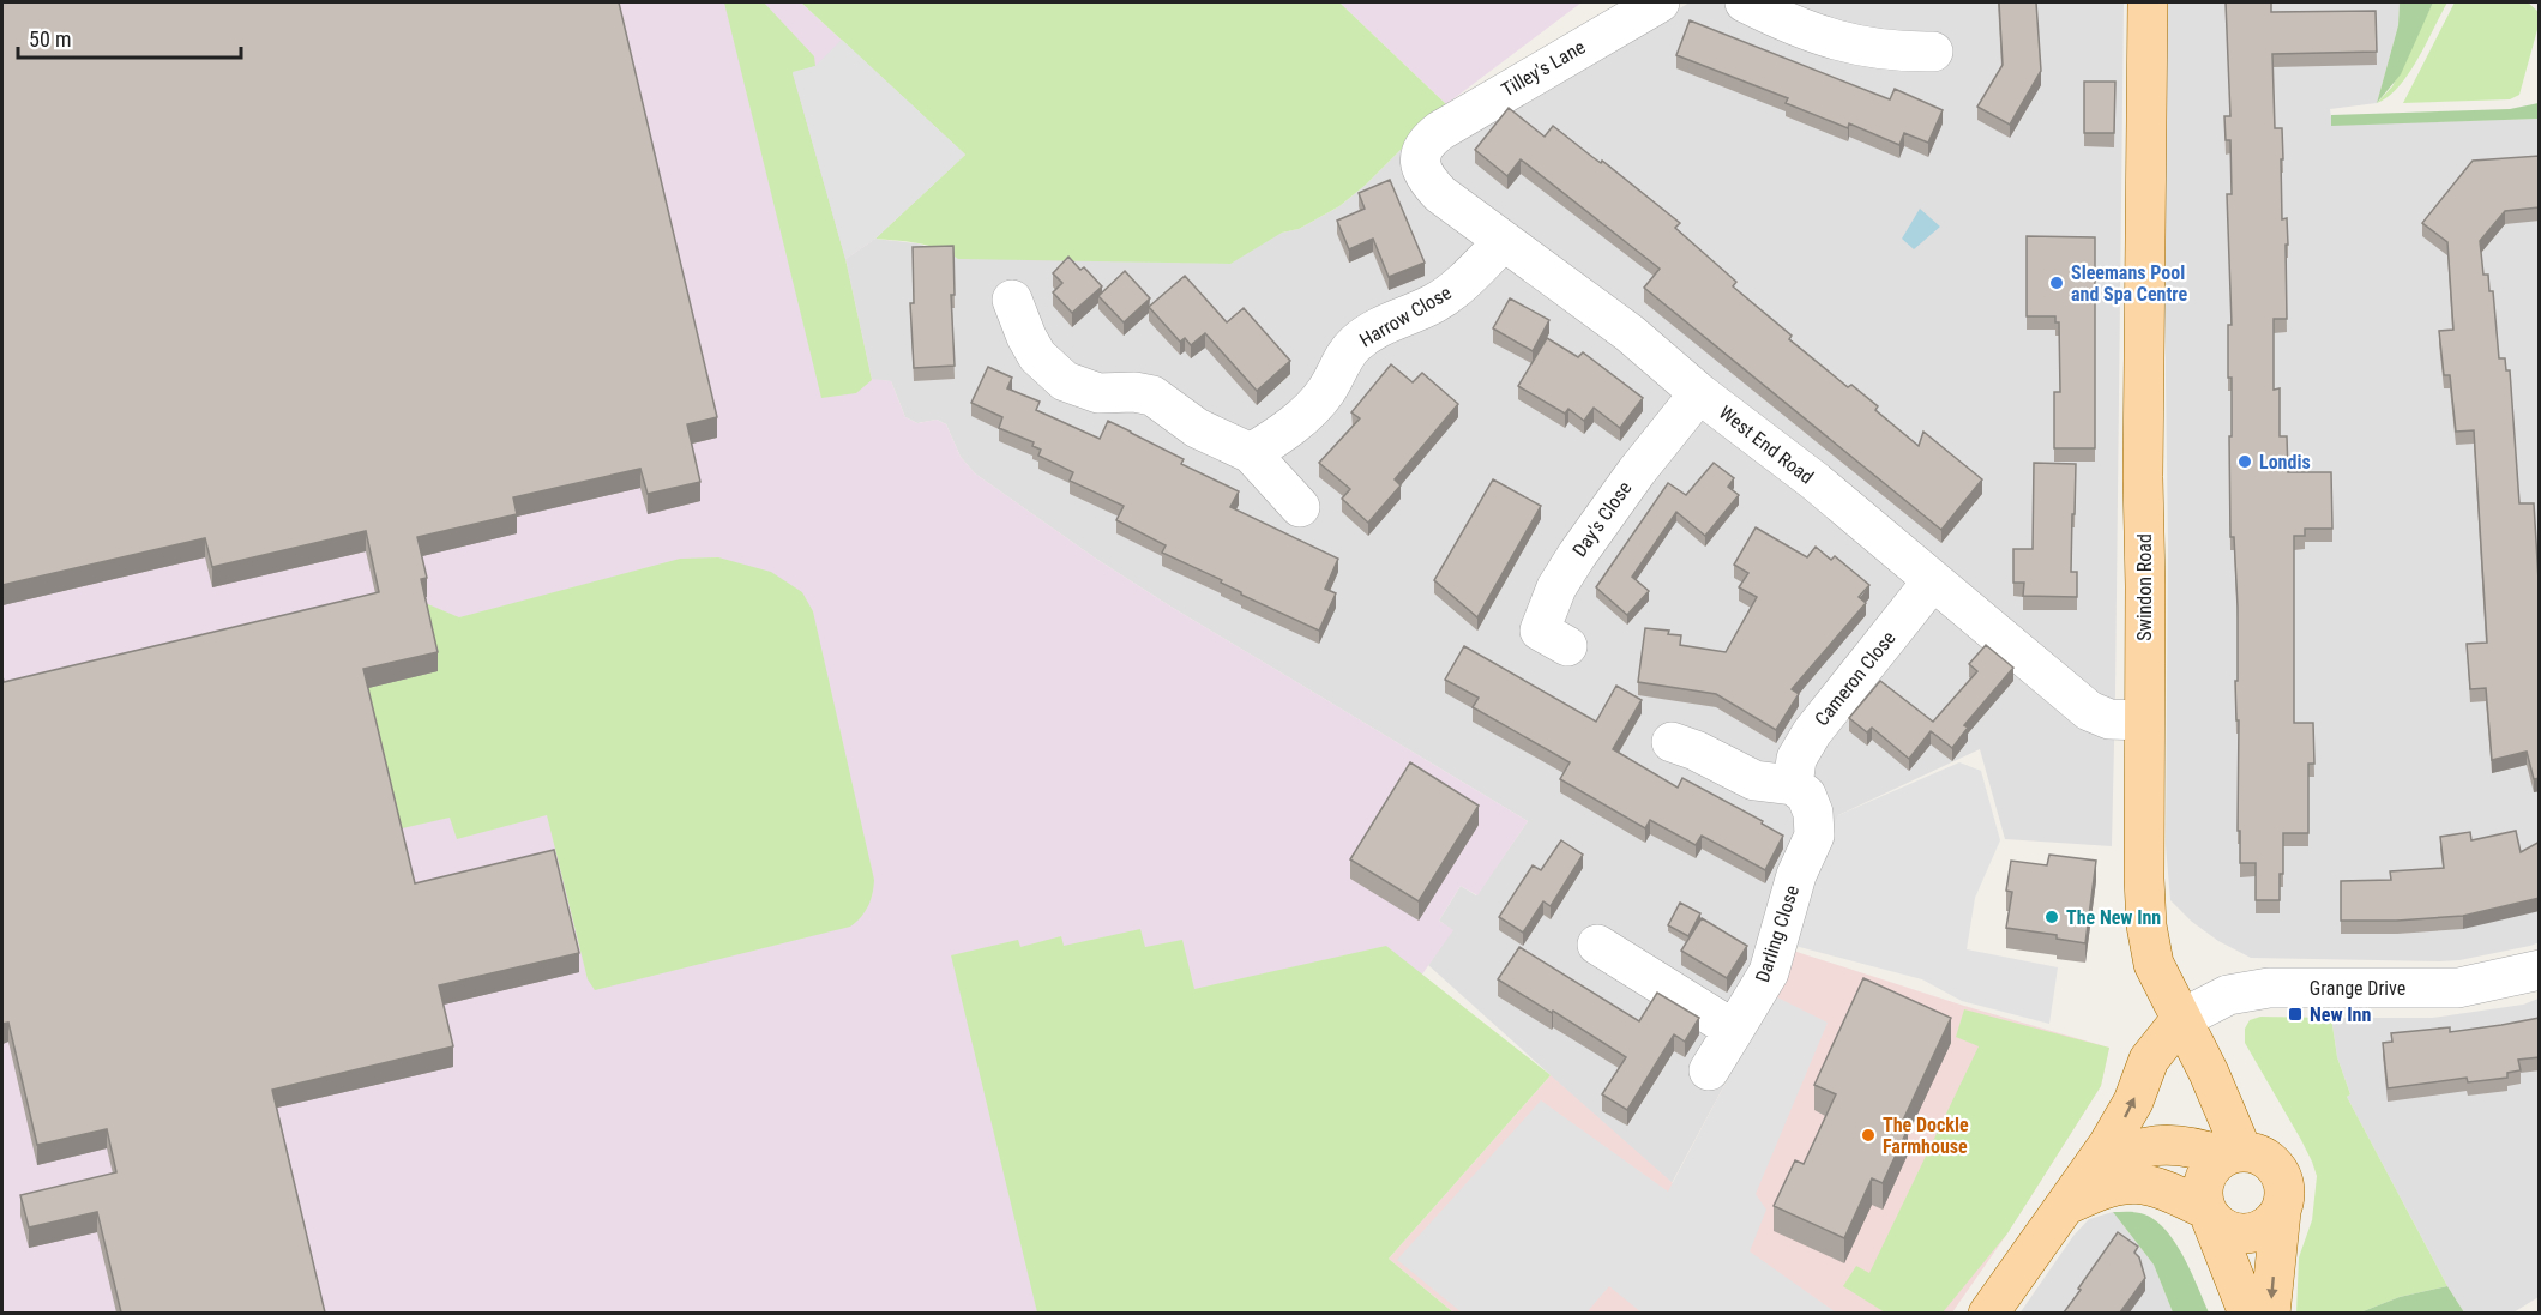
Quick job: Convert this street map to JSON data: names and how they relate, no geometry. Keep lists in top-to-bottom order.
{
  "streets": {
    "main road": ["Swindon Road"],
    "street": [
      "Tilley's Lane",
      "Harrow Close",
      "West End Road",
      "Day's Close",
      "Cameron Close",
      "Darling Close",
      "Grange Drive"
    ]
  },
  "crossings": [
    ["Tilley's Lane", "West End Road"],
    ["Harrow Close", "West End Road"],
    ["West End Road", "Day's Close"],
    ["West End Road", "Swindon Road"],
    ["West End Road", "Cameron Close"],
    ["Swindon Road", "Grange Drive"],
    ["Cameron Close", "Darling Close"]
  ],
  "places": {
    "other": [
      "Sleemans Pool and Spa Centre",
      "Londis",
      "The New Inn",
      "The Dockle Farmhouse"
    ],
    "transit": ["New Inn"]
  },
  "scale_bar": "50 m"
}
